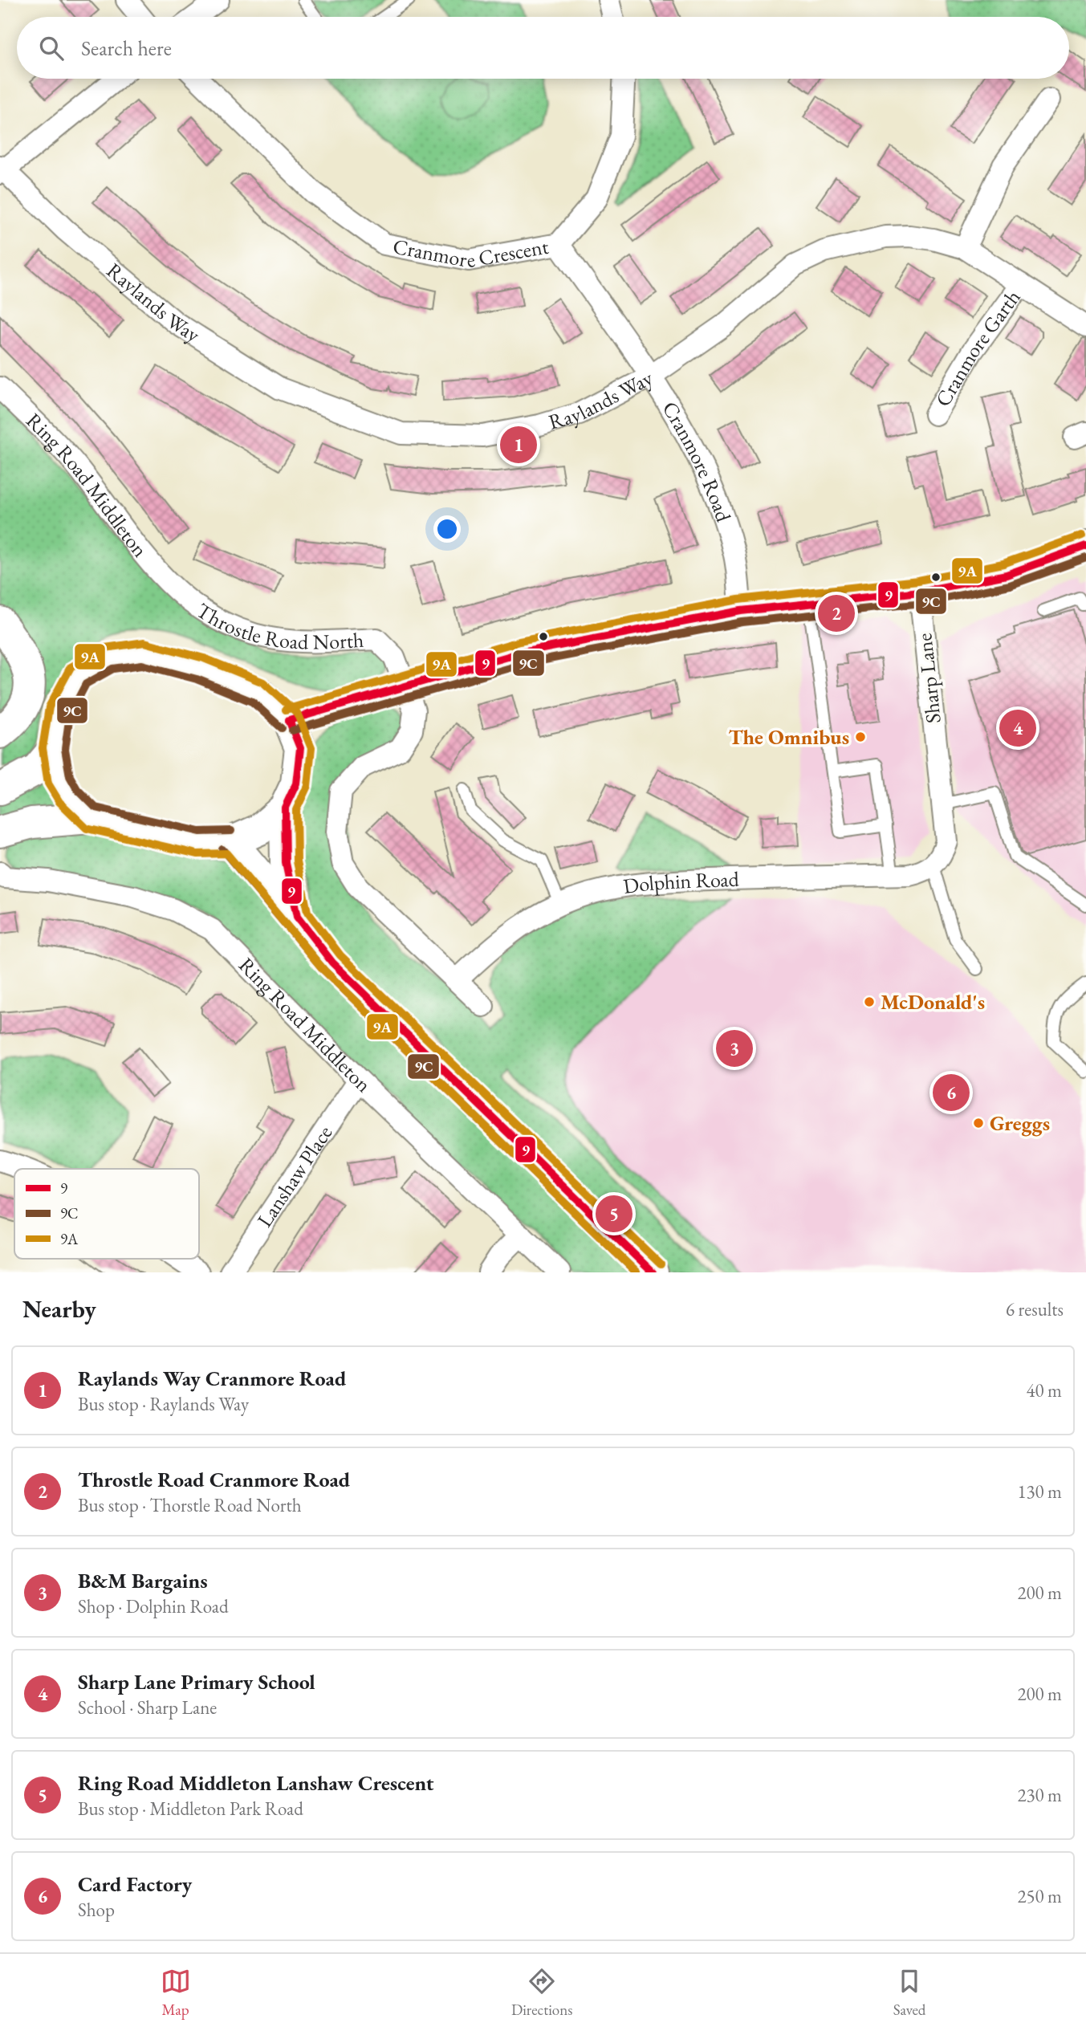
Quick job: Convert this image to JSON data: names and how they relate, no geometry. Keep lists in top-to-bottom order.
{
  "streets": {
    "street": [
      "Cranmore Crescent",
      "Raylands Way",
      "Cranmore Garth",
      "Cranmore Road",
      "Ring Road Middleton",
      "Throstle Road North",
      "Sharp Lane",
      "Dolphin Road",
      "Lanshaw Place"
    ]
  },
  "crossings": [
    ["Cranmore Crescent", "Cranmore Road"],
    ["Raylands Way", "Cranmore Garth"],
    ["Raylands Way", "Cranmore Road"],
    ["Ring Road Middleton", "Throstle Road North"],
    ["Ring Road Middleton", "Lanshaw Place"],
    ["Throstle Road North", "Dolphin Road"],
    ["Sharp Lane", "Dolphin Road"]
  ],
  "places": ["The Omnibus", "McDonald's", "Greggs"],
  "lines": ["transit line 9A", "transit line 9", "transit line 9C"],
  "legend": ["9", "9C", "9A"],
  "page": {
    "search": "Search here",
    "pins": [
      "1",
      "2",
      "4",
      "3",
      "6",
      "5"
    ],
    "heading": ["Nearby", "6 results"],
    "list": [
      {
        "mark": "1",
        "name": "Raylands Way Cranmore Road",
        "note": "Bus stop · Raylands Way",
        "value": "40 m"
      },
      {
        "mark": "2",
        "name": "Throstle Road Cranmore Road",
        "note": "Bus stop · Thorstle Road North",
        "value": "130 m"
      },
      {
        "mark": "3",
        "name": "B&M Bargains",
        "note": "Shop · Dolphin Road",
        "value": "200 m"
      },
      {
        "mark": "4",
        "name": "Sharp Lane Primary School",
        "note": "School · Sharp Lane",
        "value": "200 m"
      },
      {
        "mark": "5",
        "name": "Ring Road Middleton Lanshaw Crescent",
        "note": "Bus stop · Middleton Park Road",
        "value": "230 m"
      },
      {
        "mark": "6",
        "name": "Card Factory",
        "note": "Shop",
        "value": "250 m"
      }
    ],
    "nav": ["Map", "Directions", "Saved"]
  }
}
